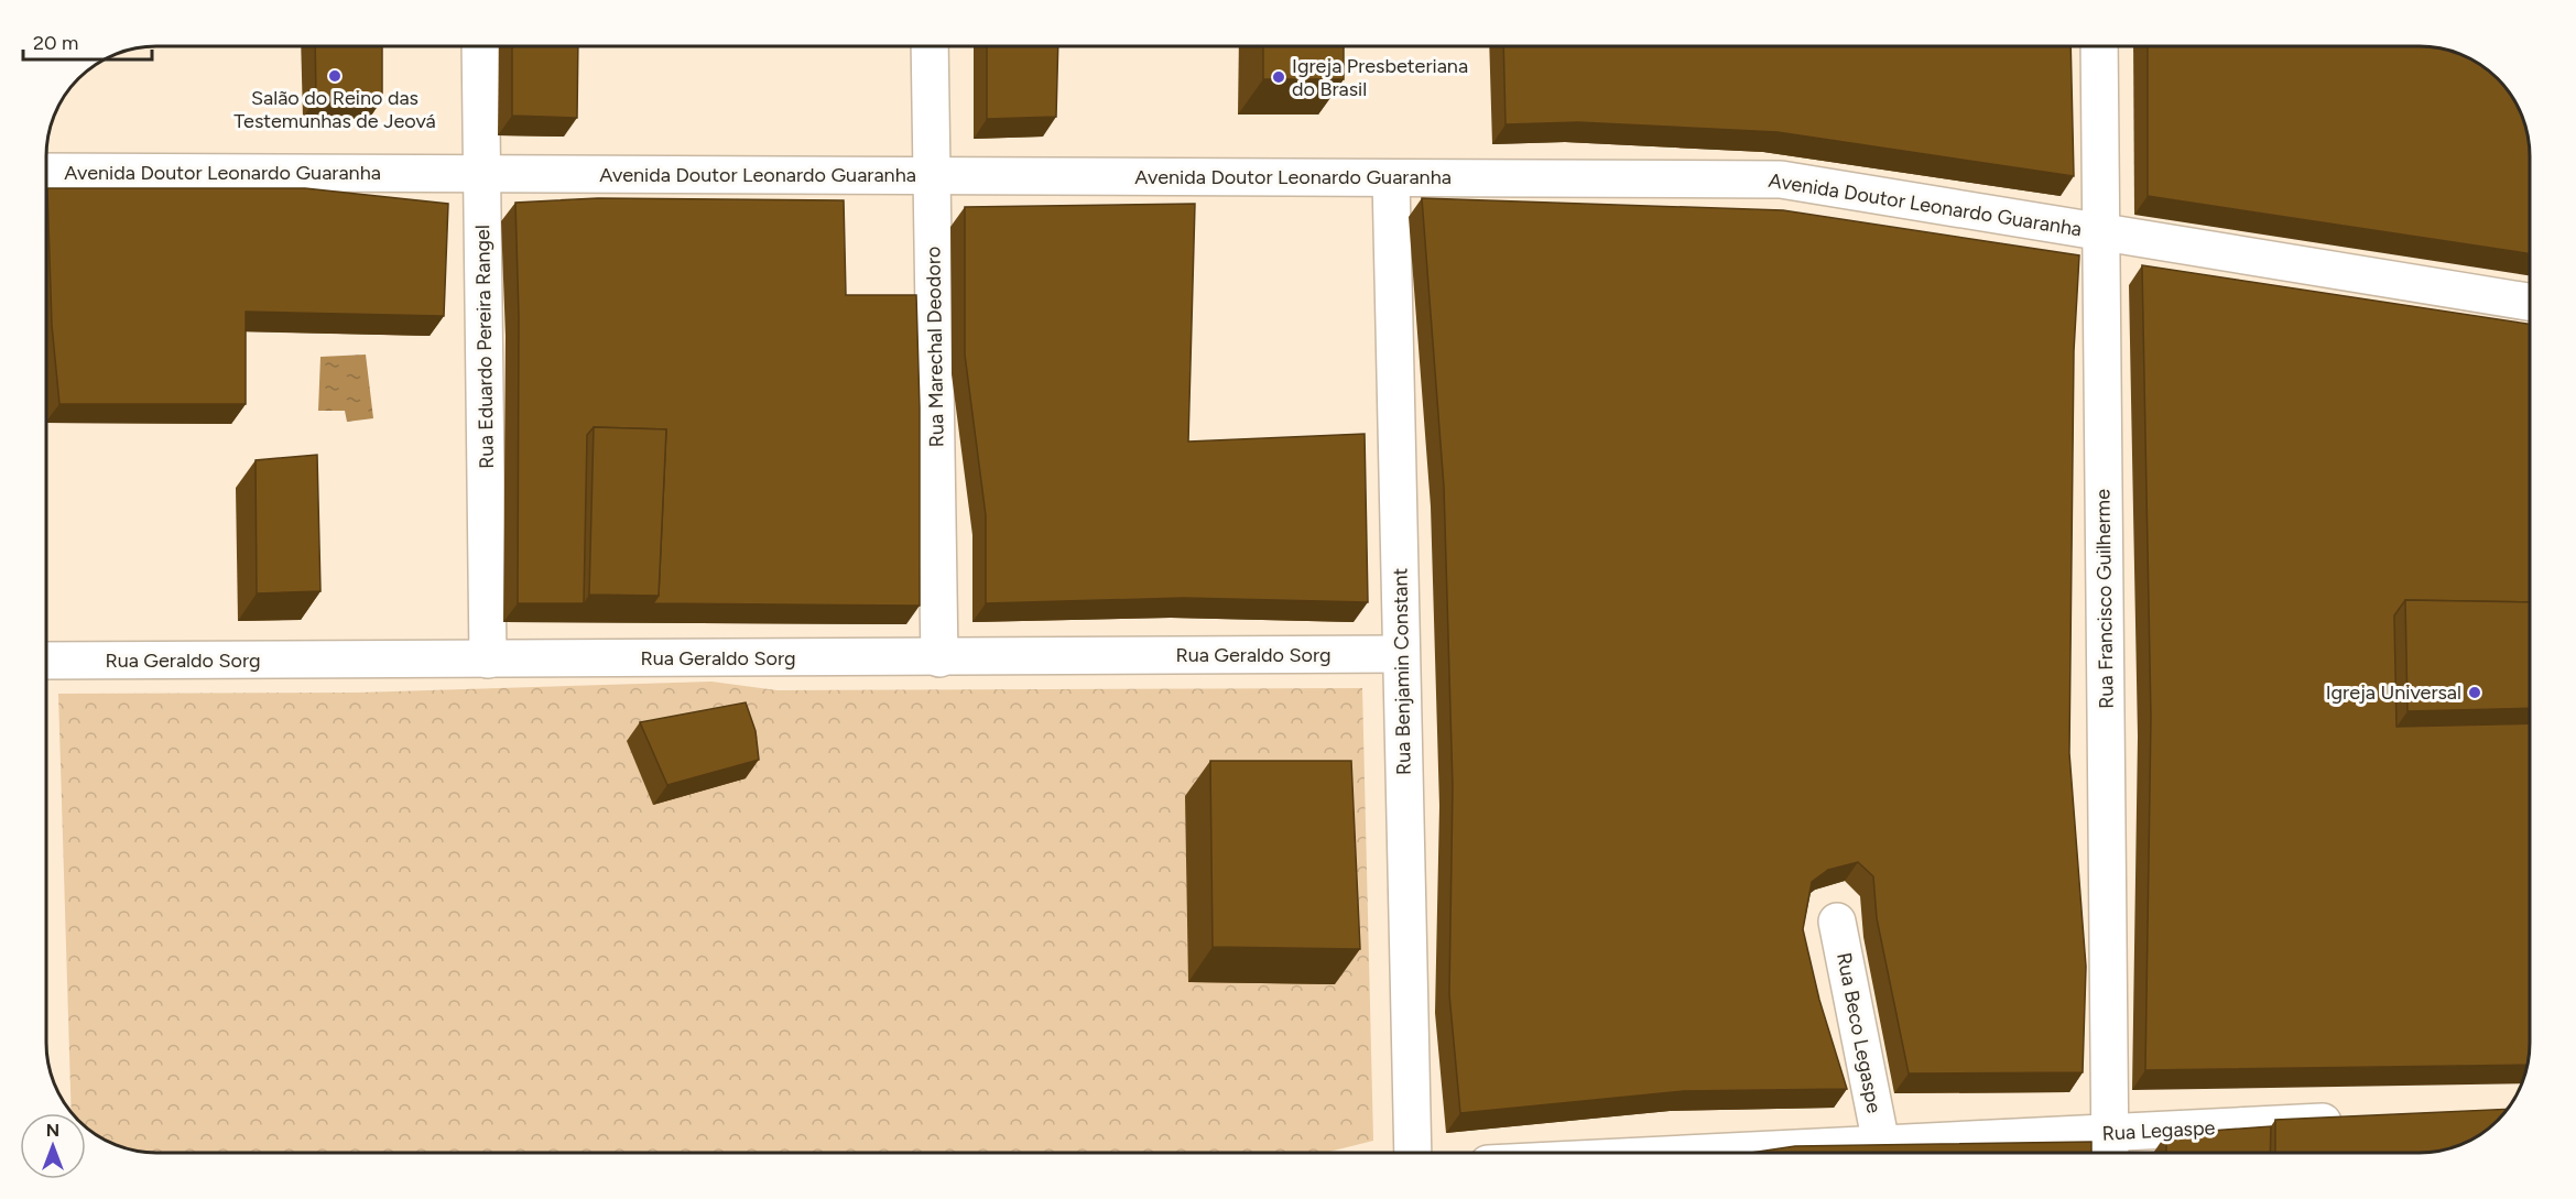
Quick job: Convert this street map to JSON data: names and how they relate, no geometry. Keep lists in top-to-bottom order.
{
  "streets": {
    "street": [
      "Avenida Doutor Leonardo Guaranha",
      "Rua Eduardo Pereira Rangel",
      "Rua Marechal Deodoro",
      "Rua Francisco Guilherme",
      "Rua Geraldo Sorg",
      "Rua Benjamin Constant",
      "Rua Beco Legaspe",
      "Rua Legaspe"
    ]
  },
  "crossings": [
    ["Avenida Doutor Leonardo Guaranha", "Rua Eduardo Pereira Rangel"],
    ["Avenida Doutor Leonardo Guaranha", "Rua Marechal Deodoro"],
    ["Avenida Doutor Leonardo Guaranha", "Rua Francisco Guilherme"],
    ["Avenida Doutor Leonardo Guaranha", "Rua Benjamin Constant"],
    ["Rua Eduardo Pereira Rangel", "Rua Geraldo Sorg"],
    ["Rua Marechal Deodoro", "Rua Geraldo Sorg"],
    ["Rua Francisco Guilherme", "Rua Legaspe"],
    ["Rua Geraldo Sorg", "Rua Benjamin Constant"],
    ["Rua Beco Legaspe", "Rua Legaspe"]
  ],
  "places": ["Salão do Reino das Testemunhas de Jeová", "Igreja Presbeteriana do Brasil", "Igreja Universal"],
  "scale_bar": "20 m",
  "north": "top"
}
